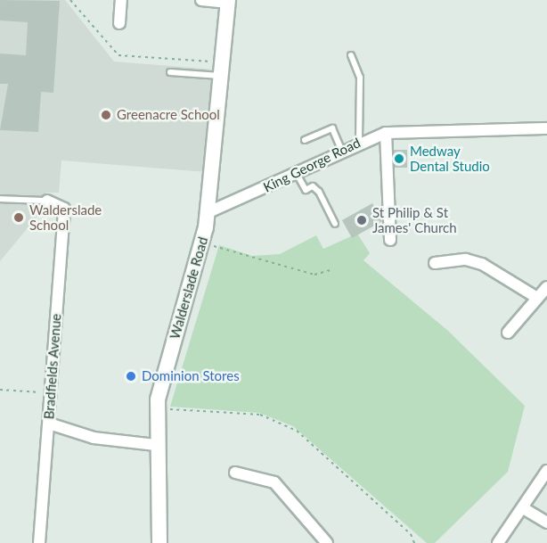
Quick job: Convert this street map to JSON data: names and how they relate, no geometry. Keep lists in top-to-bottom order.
{
  "streets": {
    "street": ["King George Road", "Walderslade Road", "Bradfields Avenue"]
  },
  "crossings": [
    ["King George Road", "Walderslade Road"]
  ],
  "places": [
    "Greenacre School",
    "Medway Dental Studio",
    "Walderslade School",
    "St Philip & St James' Church",
    "Dominion Stores"
  ]
}
